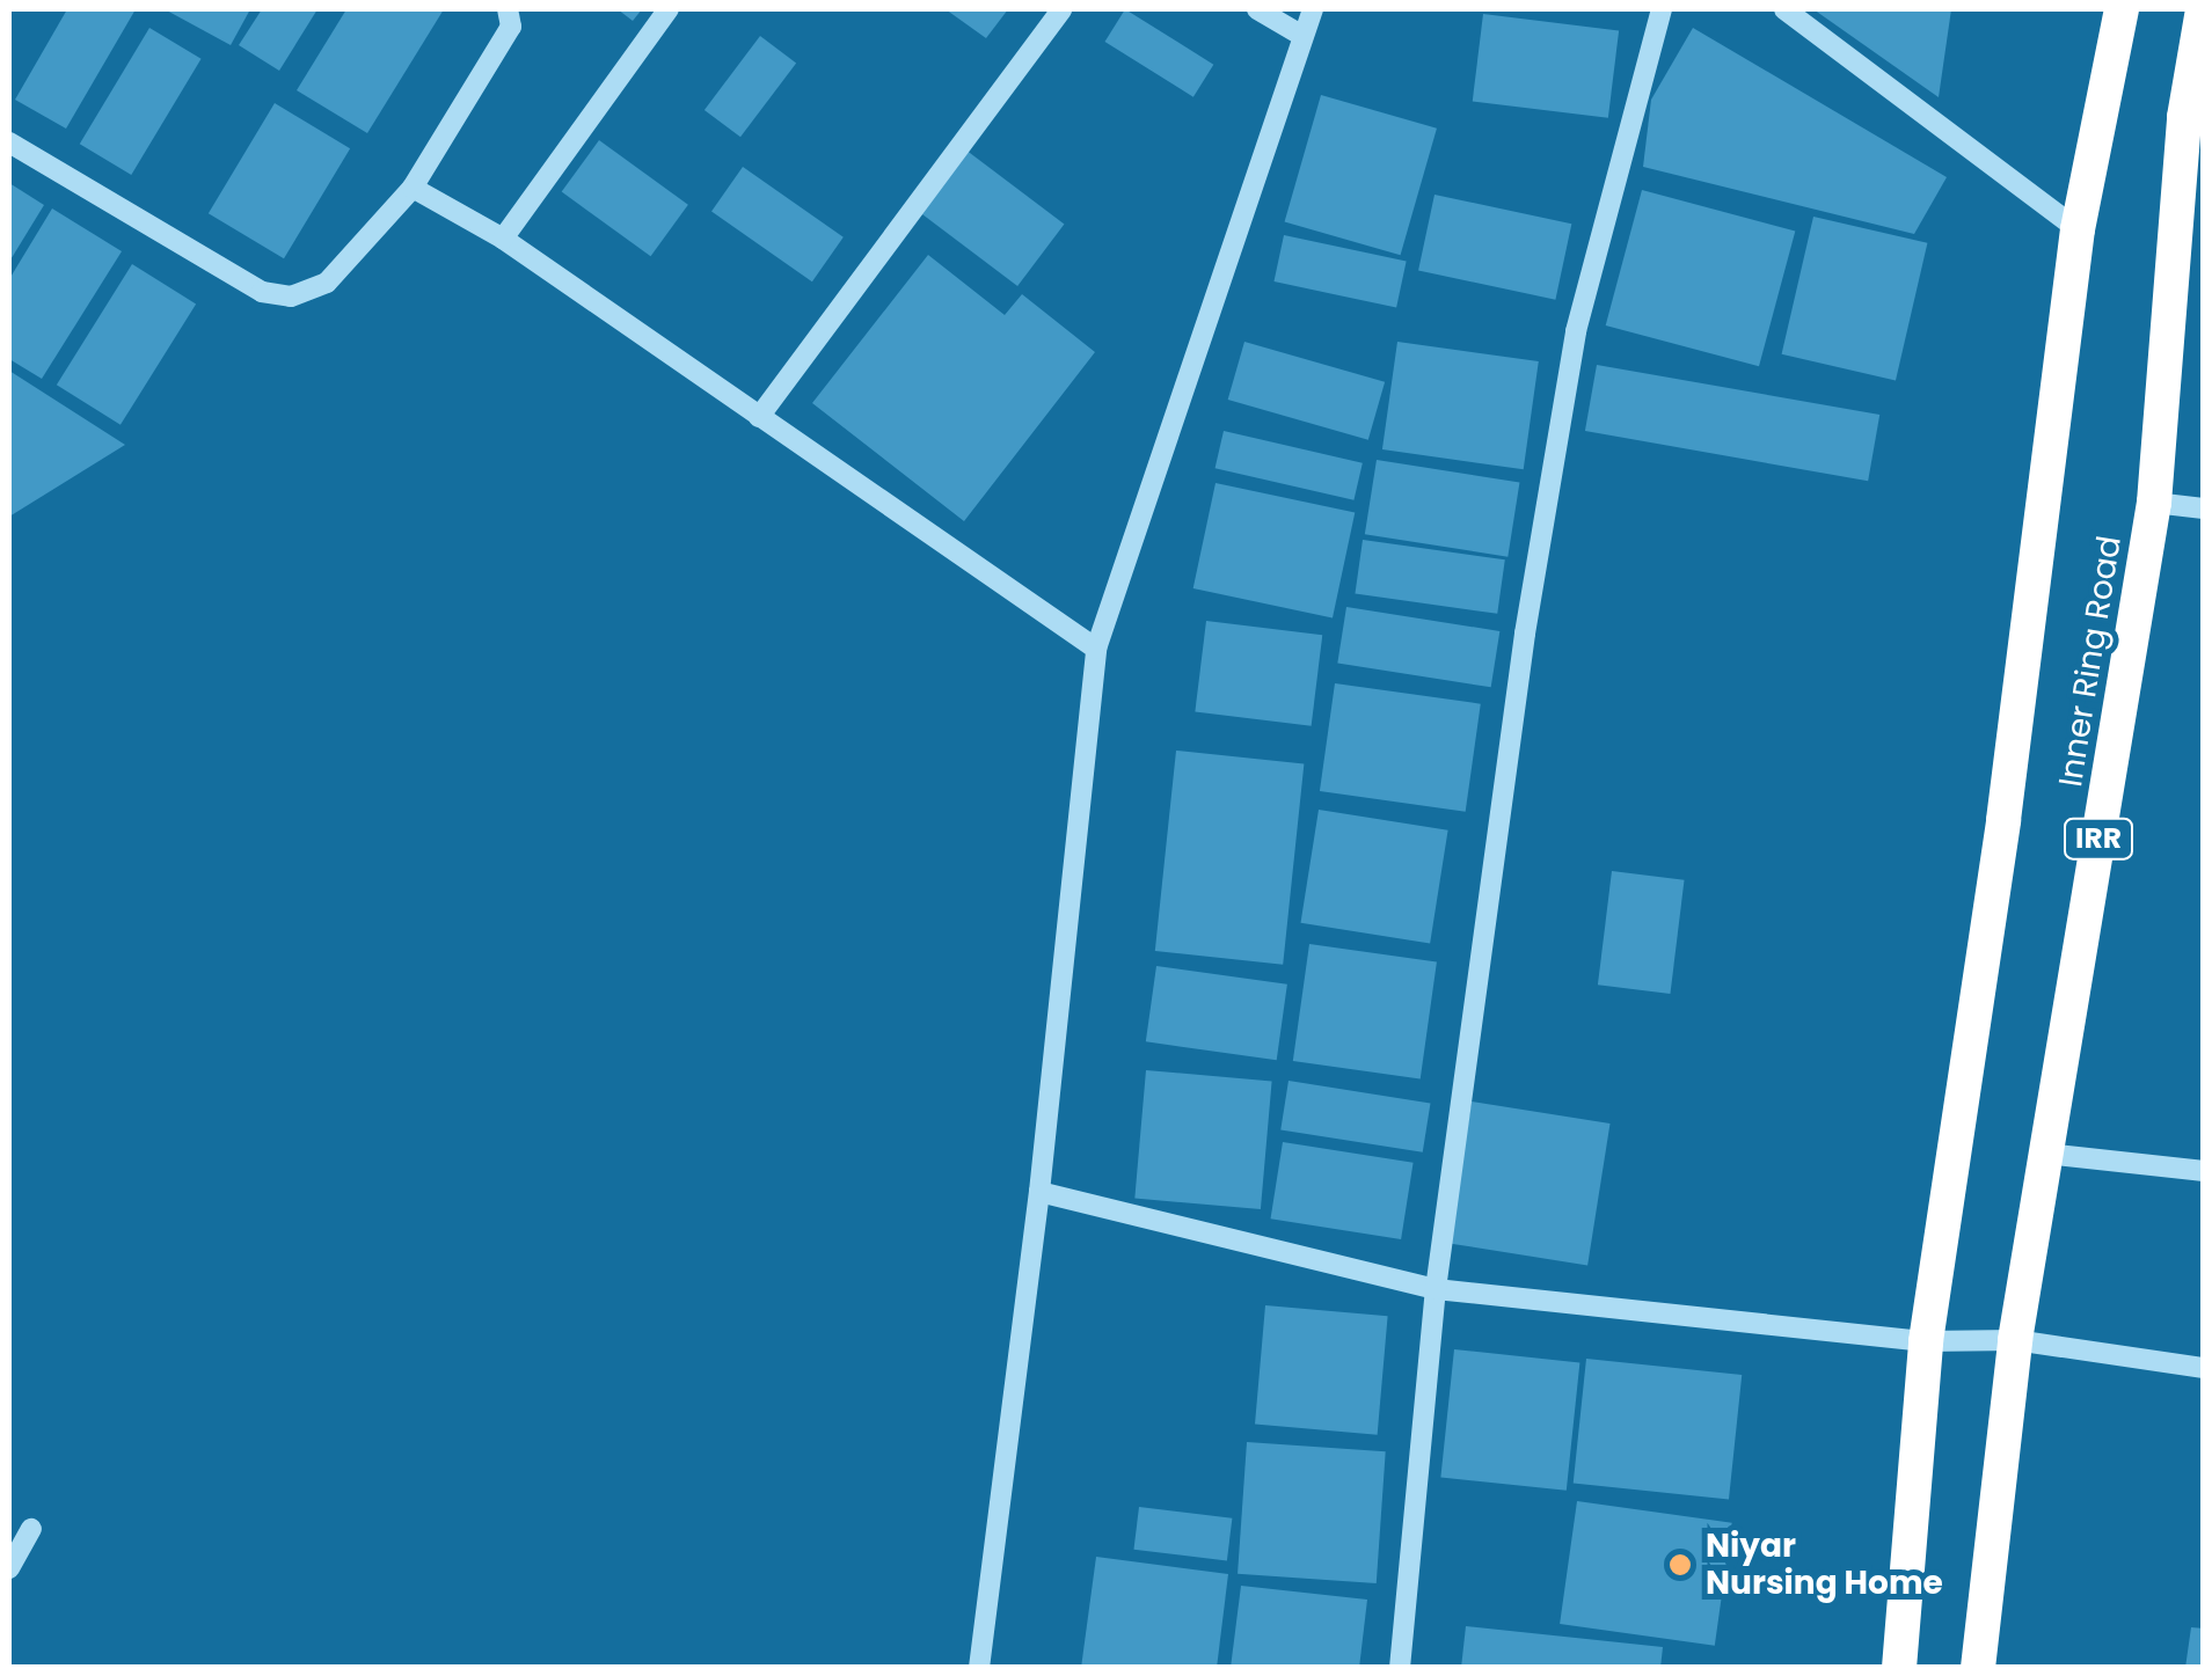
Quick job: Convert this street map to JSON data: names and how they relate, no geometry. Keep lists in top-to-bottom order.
{
  "streets": {
    "highway": ["Inner Ring Road", "IRR"]
  },
  "places": ["Niyar Nursing Home"]
}
